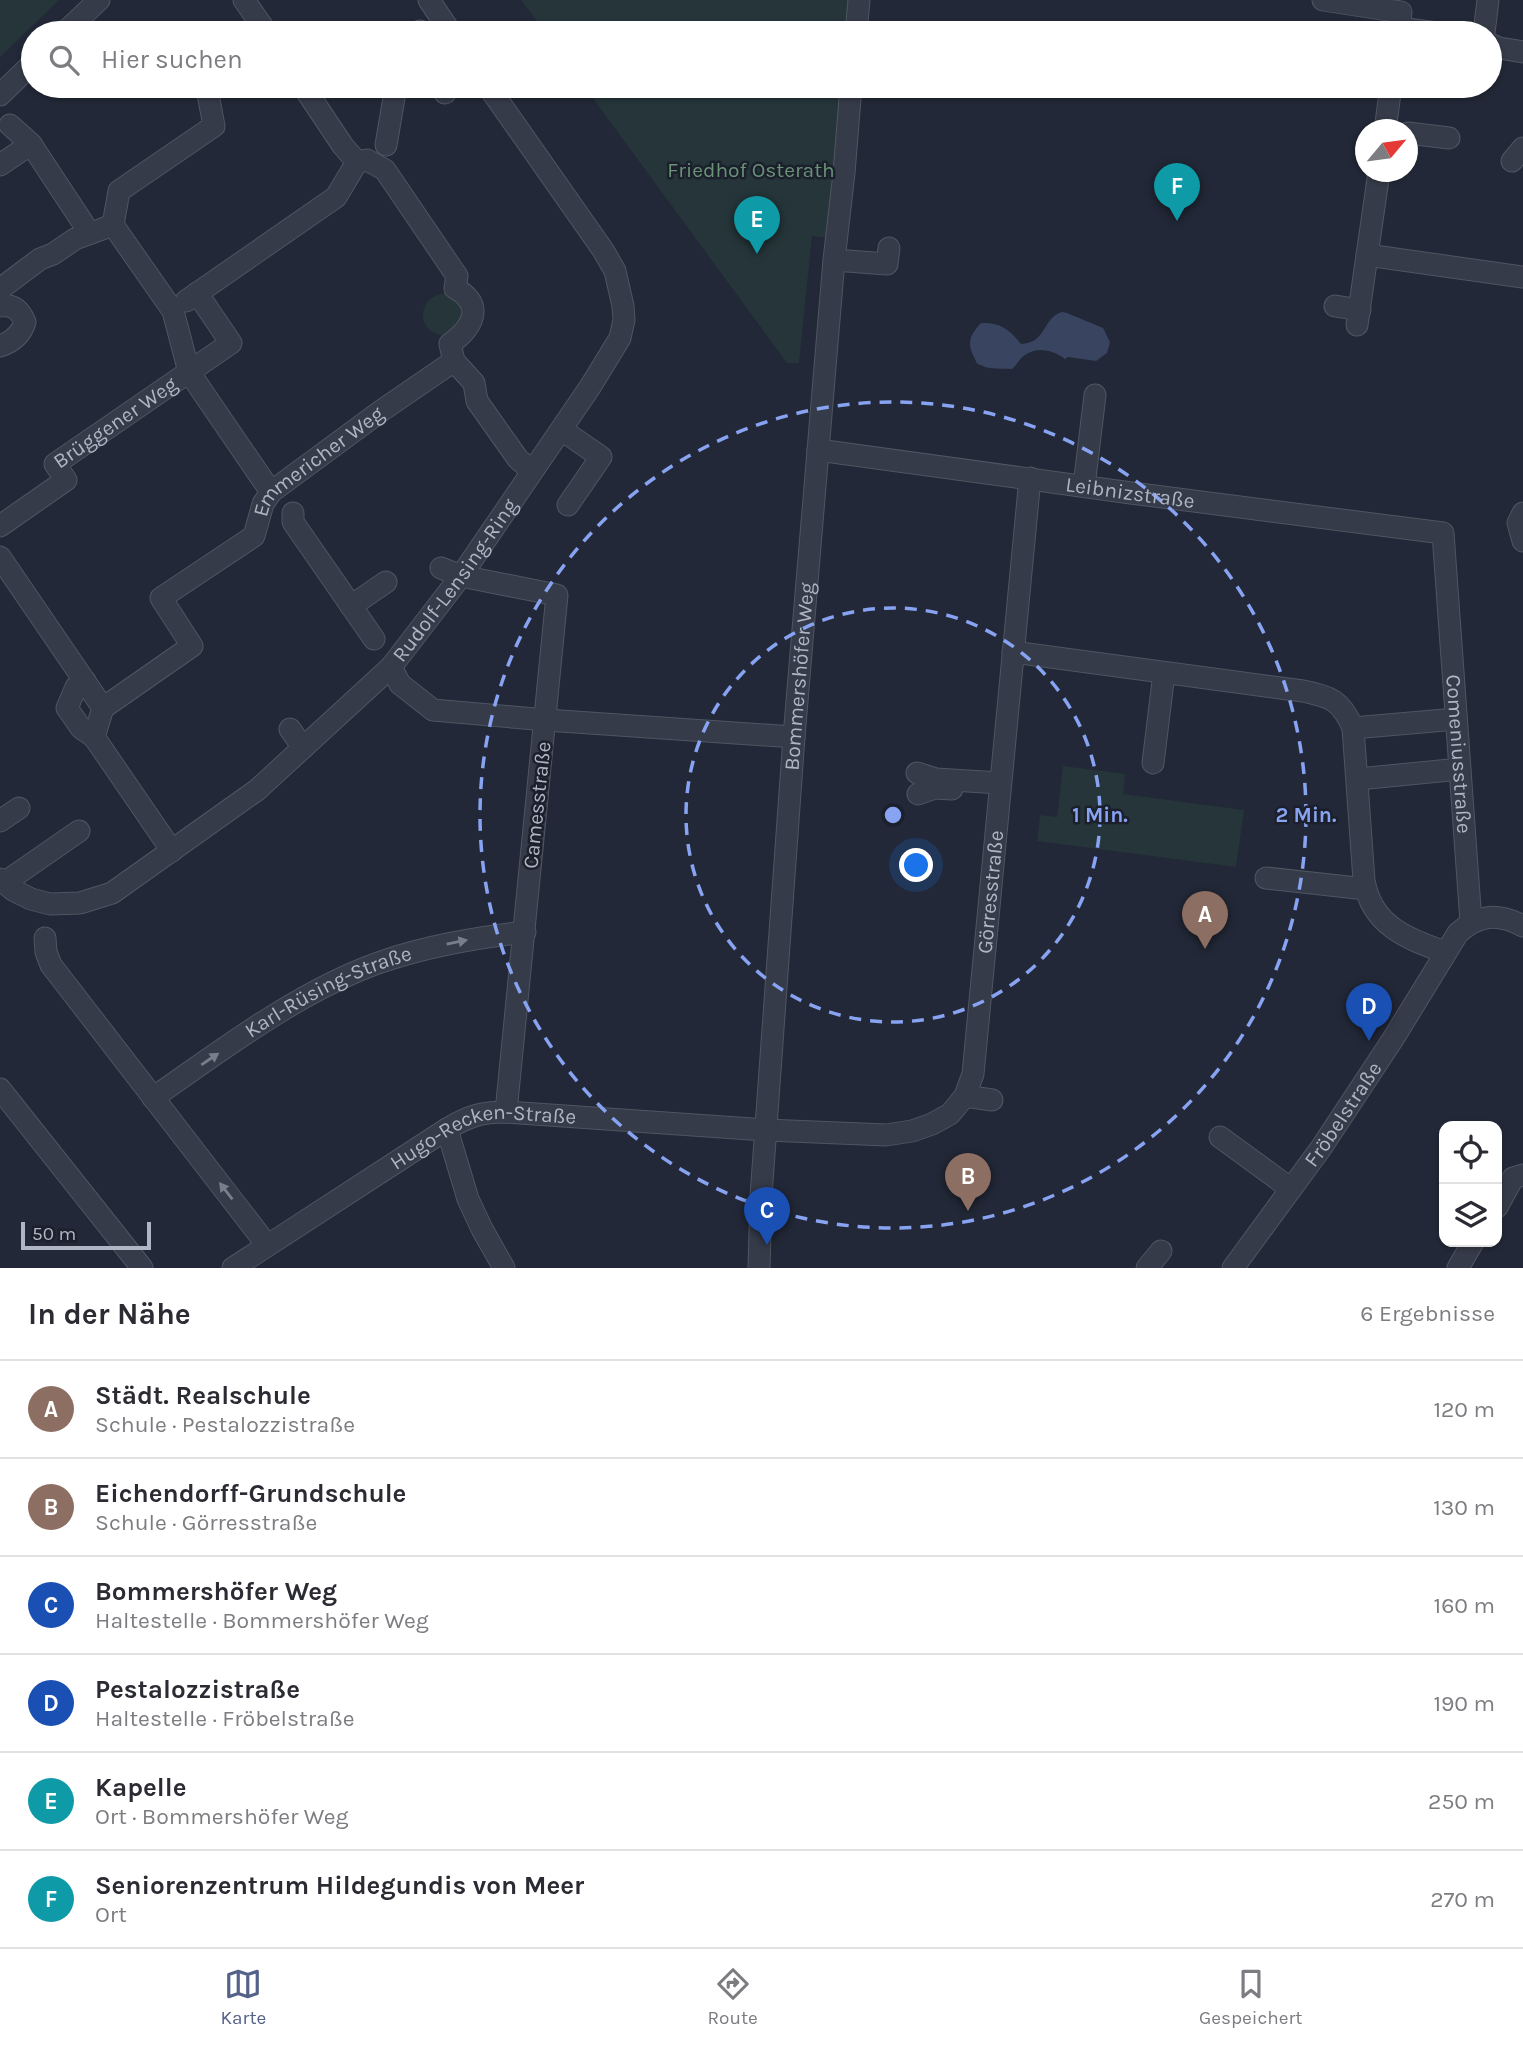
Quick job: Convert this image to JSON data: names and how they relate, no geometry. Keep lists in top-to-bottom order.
{
  "streets": {
    "street": [
      "Brüggener Weg",
      "Emmericher Weg",
      "Leibnizstraße",
      "Rudolf-Lensing-Ring",
      "Bommershöfer Weg",
      "Comeniusstraße",
      "Camesstraße",
      "Görresstraße",
      "Karl-Rüsing-Straße",
      "Fröbelstraße",
      "Hugo-Recken-Straße"
    ]
  },
  "crossings": [
    ["Leibnizstraße", "Bommershöfer Weg"],
    ["Leibnizstraße", "Comeniusstraße"],
    ["Leibnizstraße", "Görresstraße"],
    ["Rudolf-Lensing-Ring", "Camesstraße"],
    ["Bommershöfer Weg", "Hugo-Recken-Straße"],
    ["Comeniusstraße", "Fröbelstraße"],
    ["Camesstraße", "Karl-Rüsing-Straße"],
    ["Camesstraße", "Hugo-Recken-Straße"]
  ],
  "one_way": ["Karl-Rüsing-Straße"],
  "parks": ["Friedhof Osterath"],
  "scale_bar": "50 m",
  "north": "top right",
  "page": {
    "search": "Hier suchen",
    "pins": [
      "F",
      "E",
      "A",
      "D",
      "B",
      "C"
    ],
    "scale": "50 m",
    "heading": ["In der Nähe", "6 Ergebnisse"],
    "list": [
      {
        "mark": "A",
        "name": "Städt. Realschule",
        "note": "Schule · Pestalozzistraße",
        "value": "120 m"
      },
      {
        "mark": "B",
        "name": "Eichendorff-Grundschule",
        "note": "Schule · Görresstraße",
        "value": "130 m"
      },
      {
        "mark": "C",
        "name": "Bommershöfer Weg",
        "note": "Haltestelle · Bommershöfer Weg",
        "value": "160 m"
      },
      {
        "mark": "D",
        "name": "Pestalozzistraße",
        "note": "Haltestelle · Fröbelstraße",
        "value": "190 m"
      },
      {
        "mark": "E",
        "name": "Kapelle",
        "note": "Ort · Bommershöfer Weg",
        "value": "250 m"
      },
      {
        "mark": "F",
        "name": "Seniorenzentrum Hildegundis von Meer",
        "note": "Ort",
        "value": "270 m"
      }
    ],
    "nav": ["Karte", "Route", "Gespeichert"]
  },
  "rings": ["1 Min.", "2 Min."]
}
